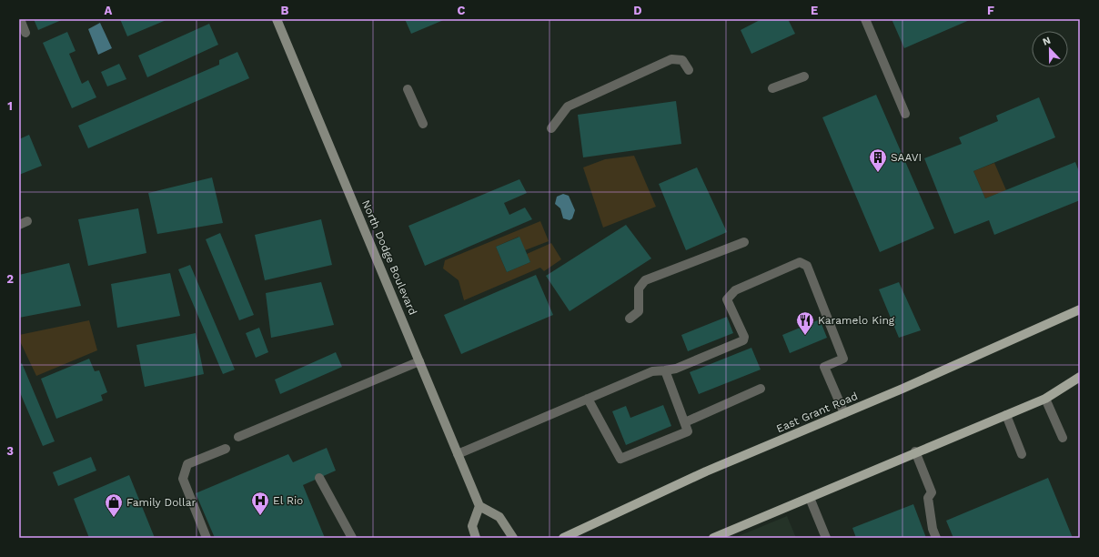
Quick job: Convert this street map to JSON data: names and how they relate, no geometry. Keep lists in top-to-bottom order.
{
  "streets": {
    "main road": ["East Grant Road"],
    "street": ["North Dodge Boulevard"]
  },
  "places": {
    "building": ["SAAVI"],
    "restaurant": ["Karamelo King"],
    "hospital": ["El Rio"],
    "shop": ["Family Dollar"]
  },
  "north": "top",
  "grid": {
    "columns": [
      "A",
      "B",
      "C",
      "D",
      "E",
      "F"
    ],
    "rows": ["1", "2", "3"]
  }
}
